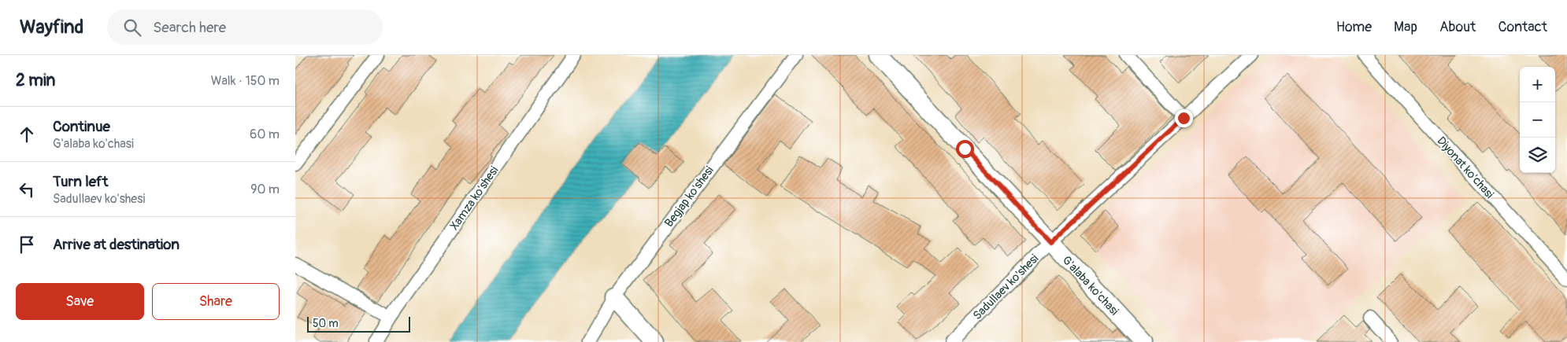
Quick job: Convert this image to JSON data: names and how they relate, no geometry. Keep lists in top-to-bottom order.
{
  "streets": {
    "street": [
      "Diyonat ko'chasi",
      "Begjap ko'shesi",
      "Xamza ko'shesi",
      "G'alaba ko'chasi",
      "Sadullaev ko'shesi"
    ]
  },
  "crossings": [
    ["G'alaba ko'chasi", "Sadullaev ko'shesi"]
  ],
  "scale_bar": "50 m",
  "page": {
    "header": "Wayfind",
    "search": "Search here",
    "nav": [
      "Home",
      "Map",
      "About",
      "Contact"
    ],
    "heading": ["2 min", "Walk · 150 m"],
    "map_buttons": ["+", "−"],
    "list": [
      ["Continue", "G'alaba ko'chasi", "60 m"],
      ["Turn left", "Sadullaev ko'shesi", "90 m"],
      "Arrive at destination"
    ],
    "buttons": ["Save", "Share"],
    "scale": "50 m"
  }
}
